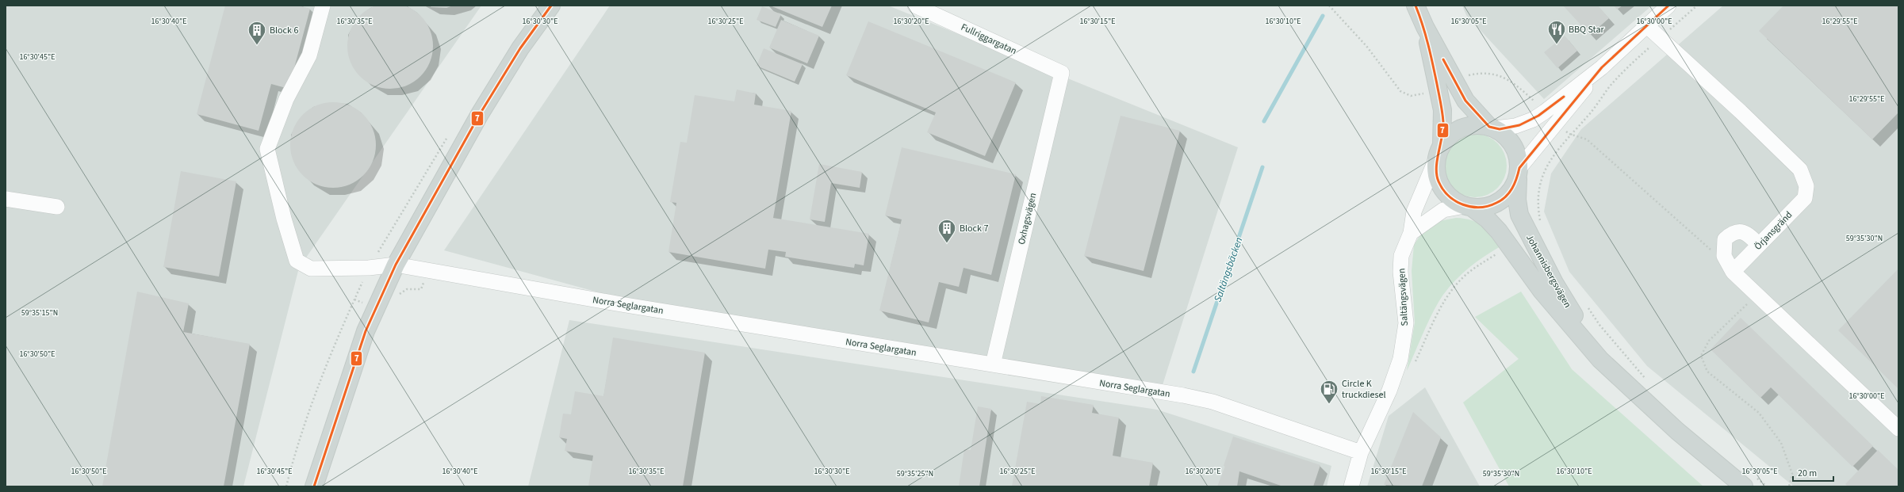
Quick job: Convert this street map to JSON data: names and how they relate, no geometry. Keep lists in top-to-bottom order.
{
  "streets": {
    "main road": ["Johannisbergsvägen"],
    "street": [
      "Fullriggargatan",
      "Oxhagsvägen",
      "Örjansgränd",
      "Saltängsvägen",
      "Norra Seglargatan"
    ]
  },
  "crossings": [
    ["Fullriggargatan", "Oxhagsvägen"],
    ["Oxhagsvägen", "Norra Seglargatan"],
    ["Johannisbergsvägen", "Saltängsvägen"],
    ["Saltängsvägen", "Norra Seglargatan"]
  ],
  "water": ["Saltängsbäcken"],
  "places": {
    "restaurant": ["BBQ Star"],
    "building": ["Block 6", "Block 7"],
    "fuel station": ["Circle K truckdiesel"]
  },
  "lines": ["transit line 7"],
  "scale_bar": "20 m",
  "coordinates": [
    "16°30'40\"E",
    "16°30'35\"E",
    "16°30'30\"E",
    "16°30'25\"E",
    "16°30'20\"E",
    "16°30'15\"E",
    "16°30'10\"E",
    "16°30'05\"E",
    "16°30'00\"E",
    "16°29'55\"E",
    "16°30'45\"E",
    "59°35'30\"N",
    "59°35'15\"N",
    "16°30'50\"E",
    "59°35'25\"N"
  ]
}
